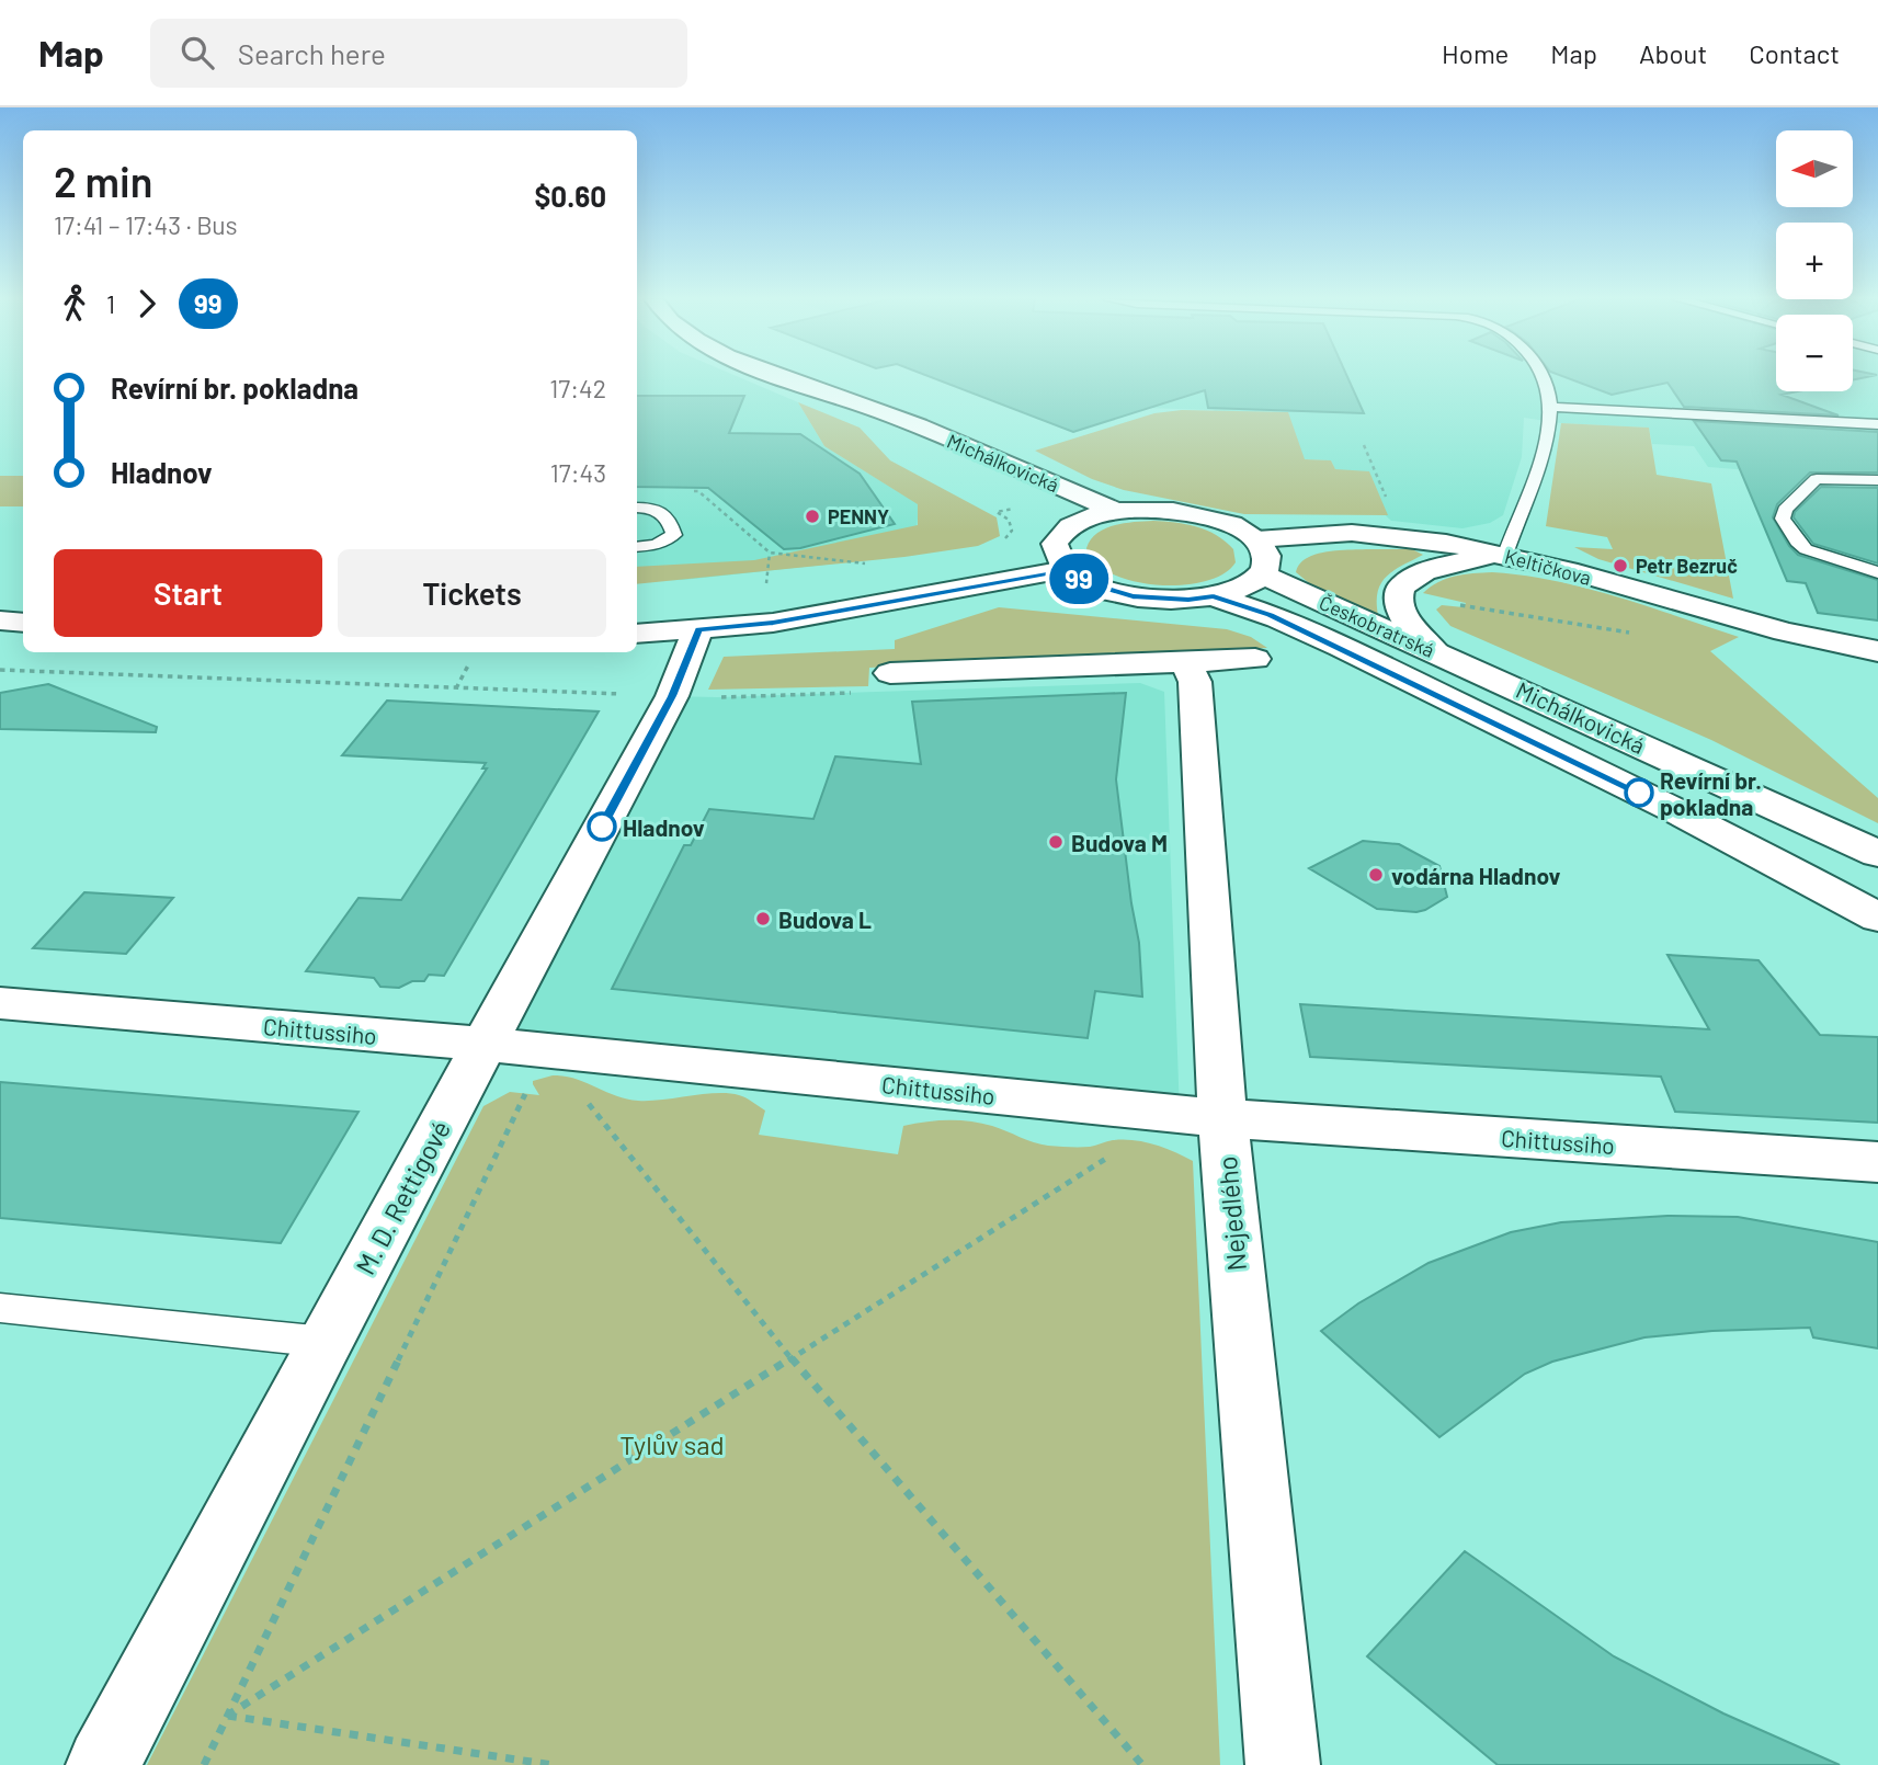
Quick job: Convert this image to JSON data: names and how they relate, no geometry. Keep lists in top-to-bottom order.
{
  "streets": {
    "street": [
      "Michálkovická",
      "Keltičkova",
      "Českobratrská",
      "Chittussiho",
      "M. D. Rettigové",
      "Nejedlého"
    ]
  },
  "crossings": [
    ["Michálkovická", "Českobratrská"],
    ["Chittussiho", "M. D. Rettigové"],
    ["Chittussiho", "Nejedlého"]
  ],
  "parks": ["Tylův sad"],
  "places": [
    "PENNY",
    "Petr Bezruč",
    "Revírní br. pokladna",
    "Hladnov",
    "Budova M",
    "vodárna Hladnov",
    "Budova L"
  ],
  "lines": ["bus line 99"],
  "north": "left",
  "page": {
    "header": "Map",
    "search": "Search here",
    "nav": [
      "Home",
      "Map",
      "About",
      "Contact"
    ],
    "on_map": "99",
    "map_buttons": ["+", "−"],
    "heading": ["2 min", "17:41 – 17:43 · Bus", "$0.60"],
    "legs": ["1", "99"],
    "list": [
      {
        "name": "Revírní br. pokladna",
        "value": "17:42"
      },
      {
        "name": "Hladnov",
        "value": "17:43"
      }
    ],
    "buttons": ["Start", "Tickets"]
  }
}
